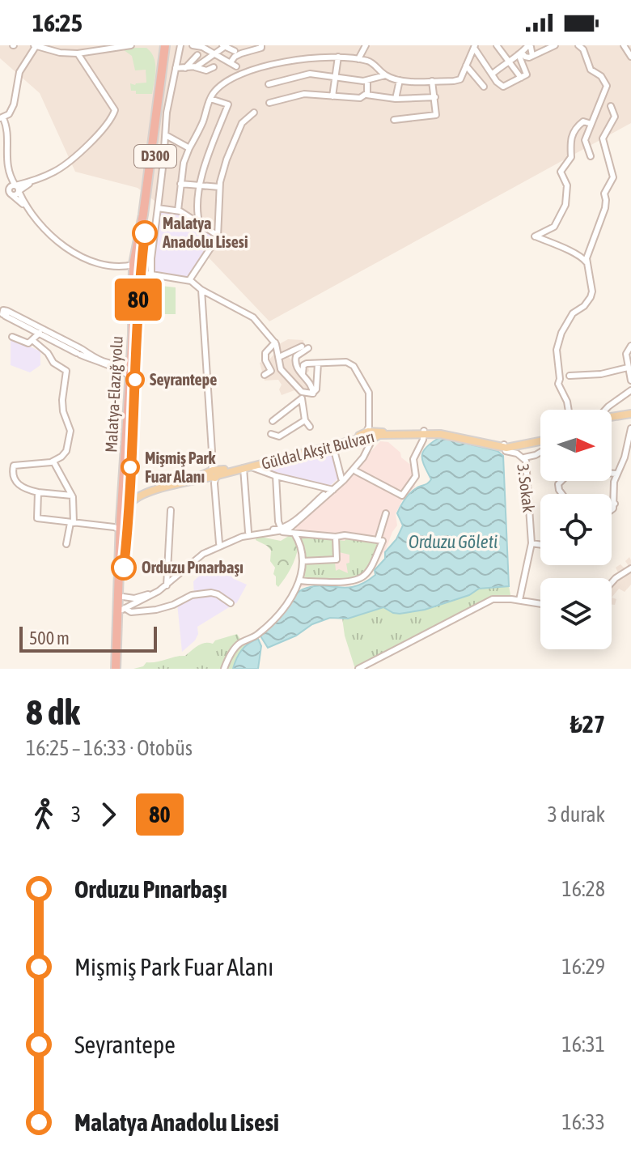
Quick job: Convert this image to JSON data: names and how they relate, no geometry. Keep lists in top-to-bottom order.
{
  "streets": {
    "highway": ["D300", "Malatya-Elazığ yolu"],
    "main road": ["Güldal Akşit Bulvarı"],
    "street": ["3. Sokak"]
  },
  "crossings": [
    ["D300", "Malatya-Elazığ yolu"],
    ["D300", "Güldal Akşit Bulvarı"],
    ["Güldal Akşit Bulvarı", "3. Sokak"]
  ],
  "water": ["Orduzu Göleti"],
  "places": [
    "Malatya Anadolu Lisesi",
    "Seyrantepe",
    "Mişmiş Park Fuar Alanı",
    "Orduzu Pınarbaşı"
  ],
  "lines": ["bus line 80"],
  "scale_bar": "500 m",
  "north": "right",
  "page": {
    "status": "16:25",
    "on_map": "80",
    "scale": "500 m",
    "heading": ["8 dk", "16:25 – 16:33 · Otobüs", "₺27"],
    "legs": ["3", "80", "3 durak"],
    "list": [
      {
        "name": "Orduzu Pınarbaşı",
        "value": "16:28"
      },
      {
        "name": "Mişmiş Park Fuar Alanı",
        "value": "16:29"
      },
      {
        "name": "Seyrantepe",
        "value": "16:31"
      },
      {
        "name": "Malatya Anadolu Lisesi",
        "value": "16:33"
      }
    ]
  }
}
